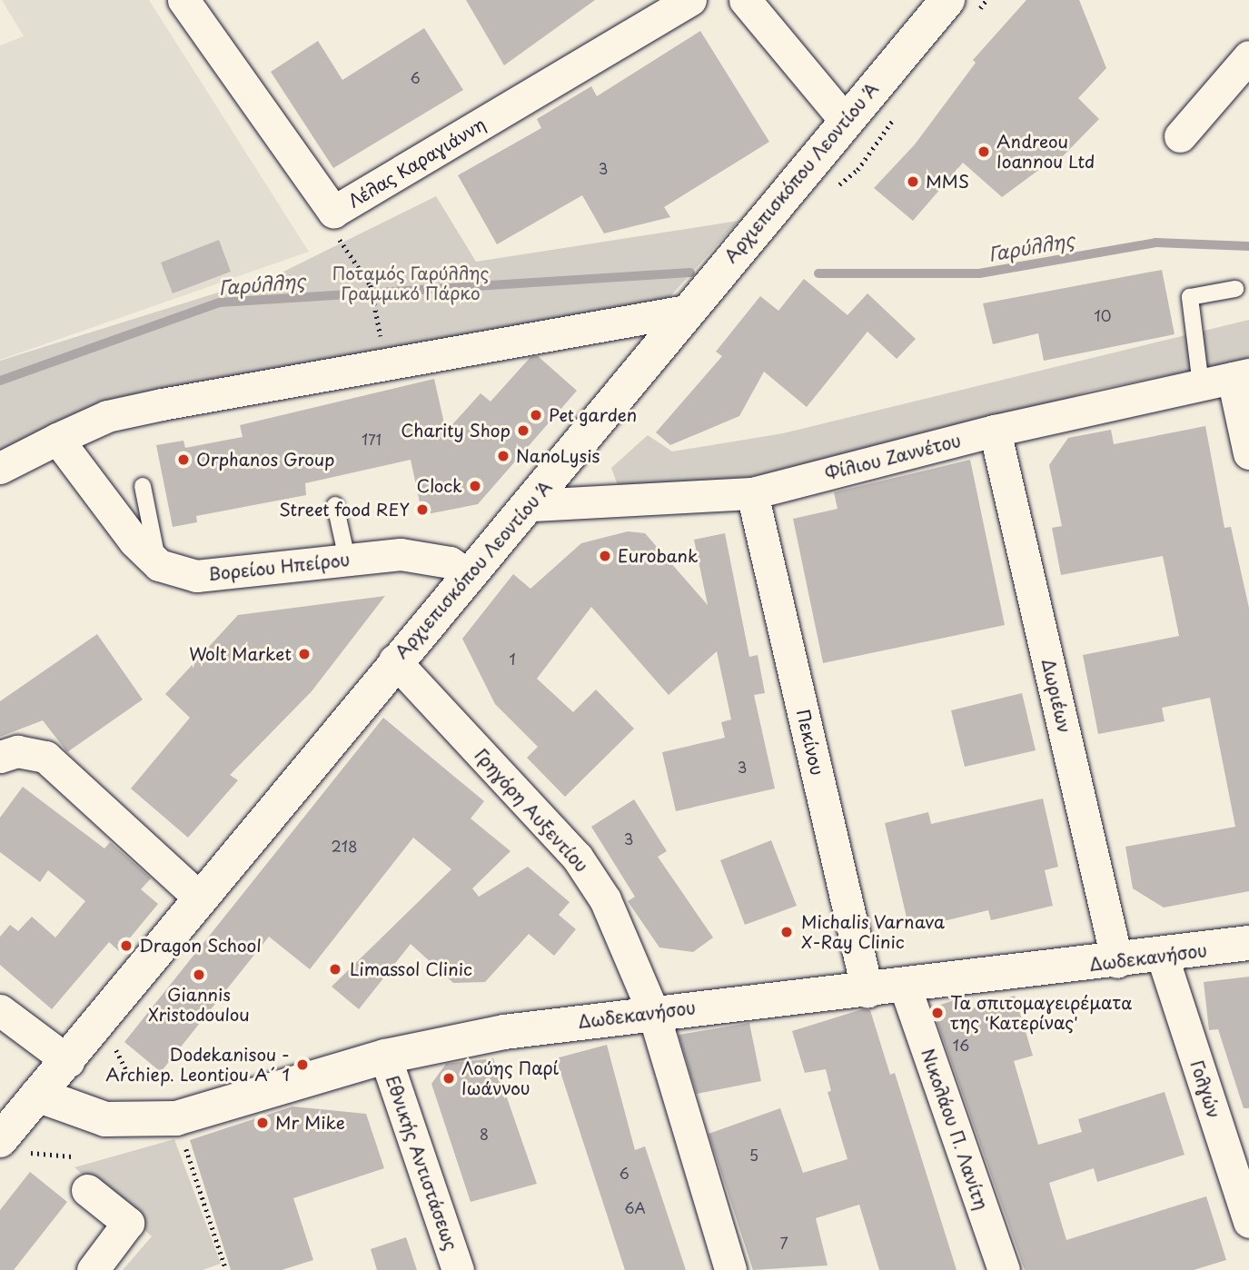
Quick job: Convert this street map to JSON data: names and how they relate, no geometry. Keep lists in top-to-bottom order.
{
  "streets": {
    "main road": ["Αρχιεπισκόπου Λεοντίου Α΄", "Δωδεκανήσου"],
    "street": [
      "Λέλας Καραγιάννη",
      "Φίλιου Ζαννέτου",
      "Βορείου Ηπείρου",
      "Δωριέων",
      "Πεκίνου",
      "Γρηγόρη Αυξεντίου",
      "Γολγών",
      "Νικολάου Π. Λανίτη",
      "Εθνικής Αντιστάσεως"
    ]
  },
  "crossings": [
    ["Αρχιεπισκόπου Λεοντίου Α΄", "Φίλιου Ζαννέτου"],
    ["Αρχιεπισκόπου Λεοντίου Α΄", "Βορείου Ηπείρου"],
    ["Αρχιεπισκόπου Λεοντίου Α΄", "Γρηγόρη Αυξεντίου"],
    ["Αρχιεπισκόπου Λεοντίου Α΄", "Δωδεκανήσου"],
    ["Φίλιου Ζαννέτου", "Δωριέων"],
    ["Φίλιου Ζαννέτου", "Πεκίνου"],
    ["Δωριέων", "Δωδεκανήσου"],
    ["Πεκίνου", "Δωδεκανήσου"],
    ["Γρηγόρη Αυξεντίου", "Δωδεκανήσου"],
    ["Δωδεκανήσου", "Γολγών"],
    ["Δωδεκανήσου", "Νικολάου Π. Λανίτη"],
    ["Δωδεκανήσου", "Εθνικής Αντιστάσεως"]
  ],
  "water": ["Γαρύλλης"],
  "parks": ["Ποταμός Γαρύλλης Γραμμικό Πάρκο"],
  "places": [
    "Andreou Ioannou Ltd",
    "MMS",
    "Pet garden",
    "Charity Shop",
    "NanoLysis",
    "Orphanos Group",
    "Clock",
    "Street food REY",
    "Eurobank",
    "Wolt Market",
    "Michalis Varnava X-Ray Clinic",
    "Dragon School",
    "Limassol Clinic",
    "Giannis Xristodoulou",
    "Τα σπιτομαγειρέματα της 'Κατερίνας'",
    "Dodekanisou - Archiep. Leontiou A´ 1",
    "Λούης Παρί Ιωάννου",
    "Mr Mike"
  ],
  "house_numbers": [
    "6",
    "3",
    "10",
    "171",
    "1",
    "3",
    "3",
    "218",
    "16",
    "8",
    "5",
    "6",
    "6A",
    "7"
  ]
}
